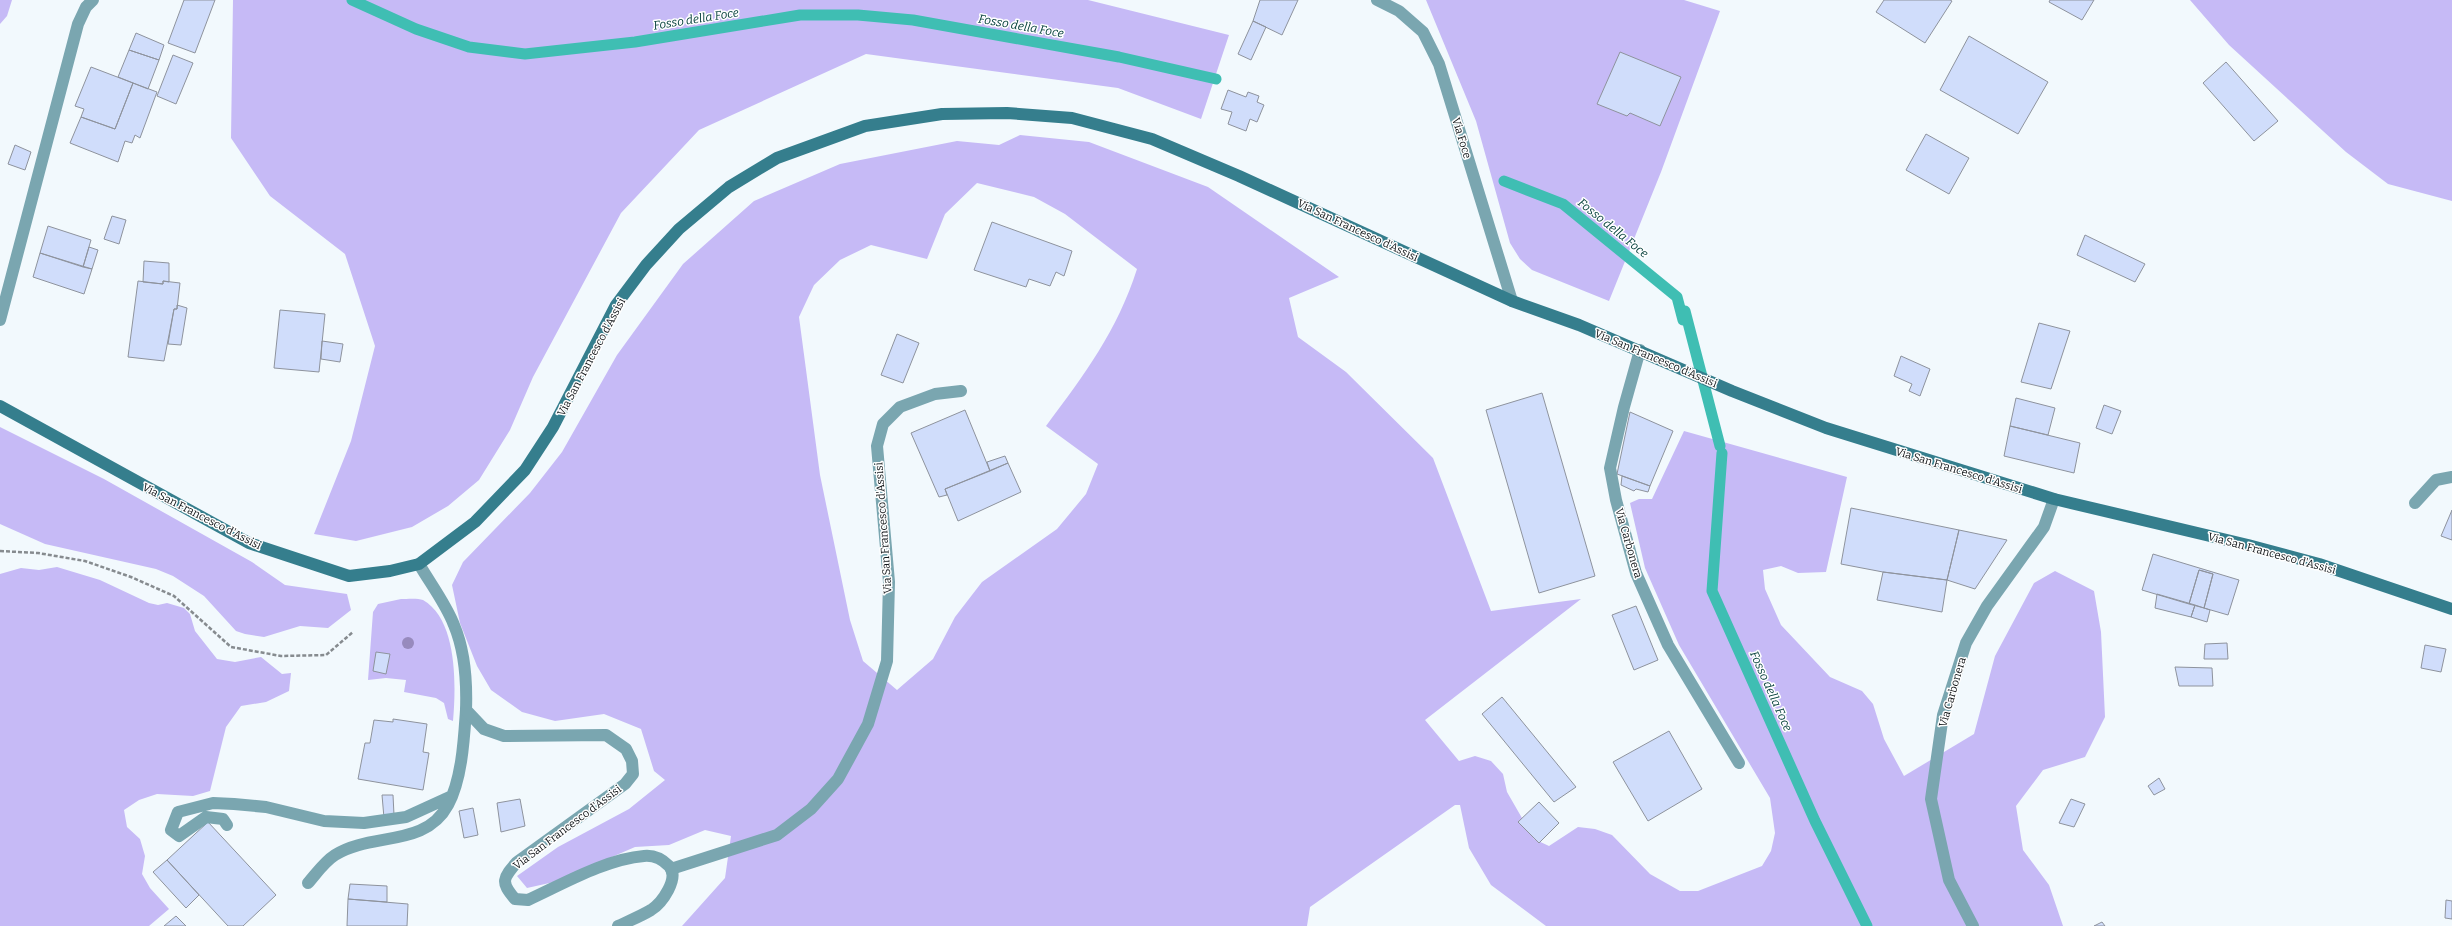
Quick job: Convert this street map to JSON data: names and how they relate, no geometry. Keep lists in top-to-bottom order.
{
  "streets": {
    "main road": ["Via San Francesco d'Assisi"],
    "street": ["Via Foce", "Via Carbonera"]
  },
  "crossings": [
    ["Via Foce", "Via San Francesco d'Assisi"],
    ["Via San Francesco d'Assisi", "Via Carbonera"]
  ],
  "water": ["Fosso della Foce"]
}
